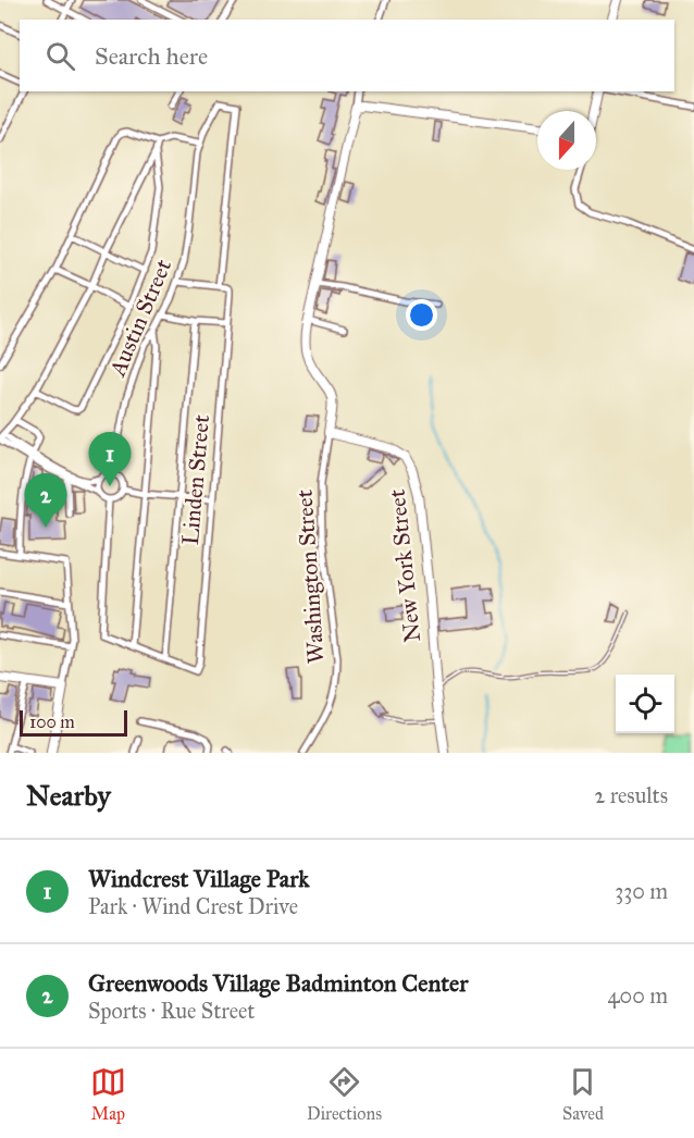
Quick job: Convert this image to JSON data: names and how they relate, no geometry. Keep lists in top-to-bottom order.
{
  "streets": {
    "street": [
      "Austin Street",
      "Linden Street",
      "New York Street",
      "Washington Street"
    ]
  },
  "crossings": [
    ["Austin Street", "Linden Street"],
    ["New York Street", "Washington Street"]
  ],
  "scale_bar": "100 m",
  "north": "bottom",
  "page": {
    "search": "Search here",
    "pins": ["1", "2"],
    "scale": "100 m",
    "heading": ["Nearby", "2 results"],
    "list": [
      {
        "mark": "1",
        "name": "Windcrest Village Park",
        "note": "Park · Wind Crest Drive",
        "value": "330 m"
      },
      {
        "mark": "2",
        "name": "Greenwoods Village Badminton Center",
        "note": "Sports · Rue Street",
        "value": "400 m"
      }
    ],
    "nav": ["Map", "Directions", "Saved"]
  }
}
